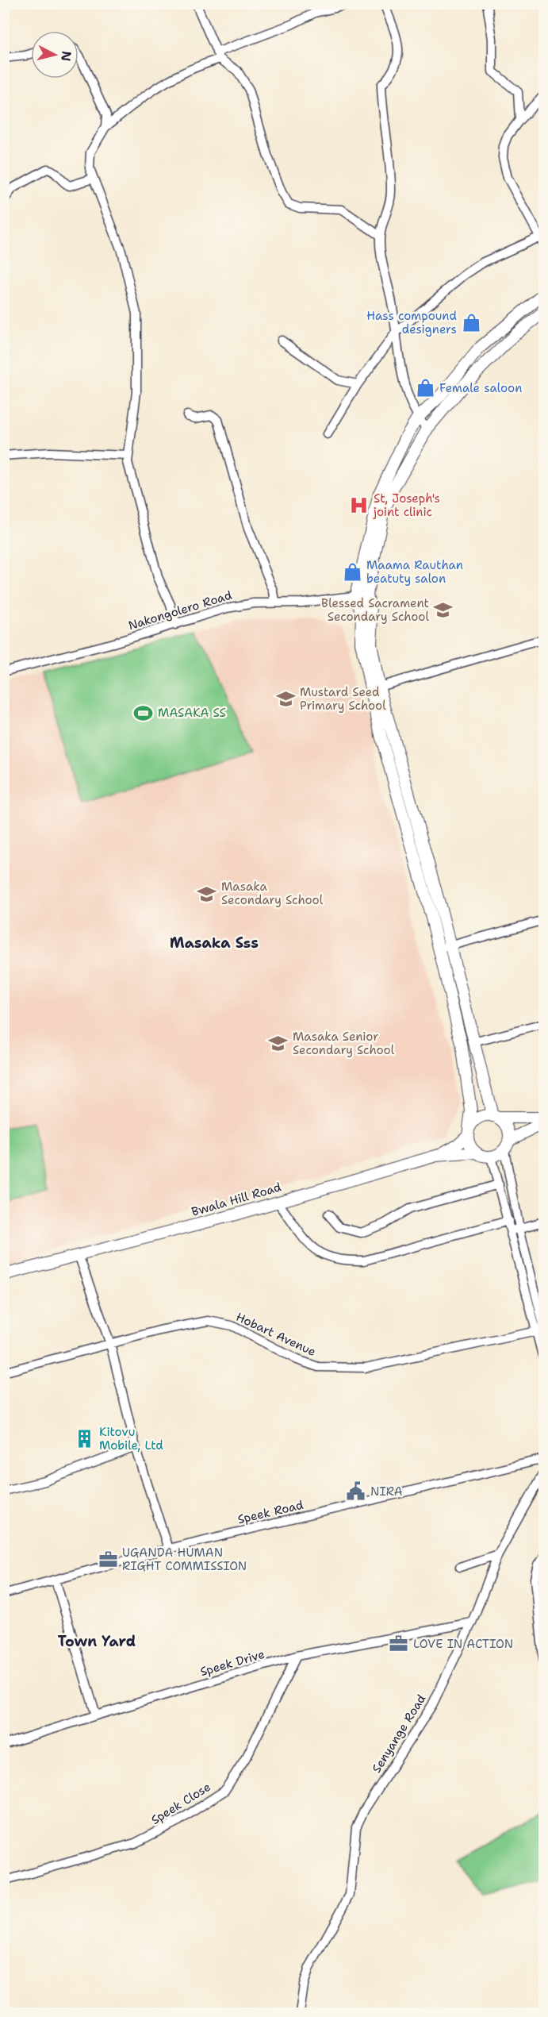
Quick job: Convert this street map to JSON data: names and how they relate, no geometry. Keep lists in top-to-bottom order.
{
  "streets": {
    "street": [
      "Nakongolero Road",
      "Bwala Hill Road",
      "Hobart Avenue",
      "Speek Road",
      "Speek Drive",
      "Senyange Road",
      "Speek Close"
    ]
  },
  "crossings": [
    ["Speek Drive", "Senyange Road"],
    ["Speek Drive", "Speek Close"]
  ],
  "districts": ["Masaka Sss", "Town Yard"],
  "places": {
    "shop": ["Hass compound designers", "Female saloon", "Maama Rauthan beatuty salon"],
    "hospital": ["St, Joseph's joint clinic"],
    "school or university": [
      "Blessed Sacrament Secondary School",
      "Mustard Seed Primary School",
      "Masaka Secondary School",
      "Masaka Senior Secondary School"
    ],
    "sports": ["MASAKA SS"],
    "building": ["Kitovu Mobile, Ltd"],
    "public building": ["NIRA"],
    "office": ["UGANDA HUMAN RIGHT COMMISSION", "LOVE IN ACTION"]
  },
  "north": "right"
}
